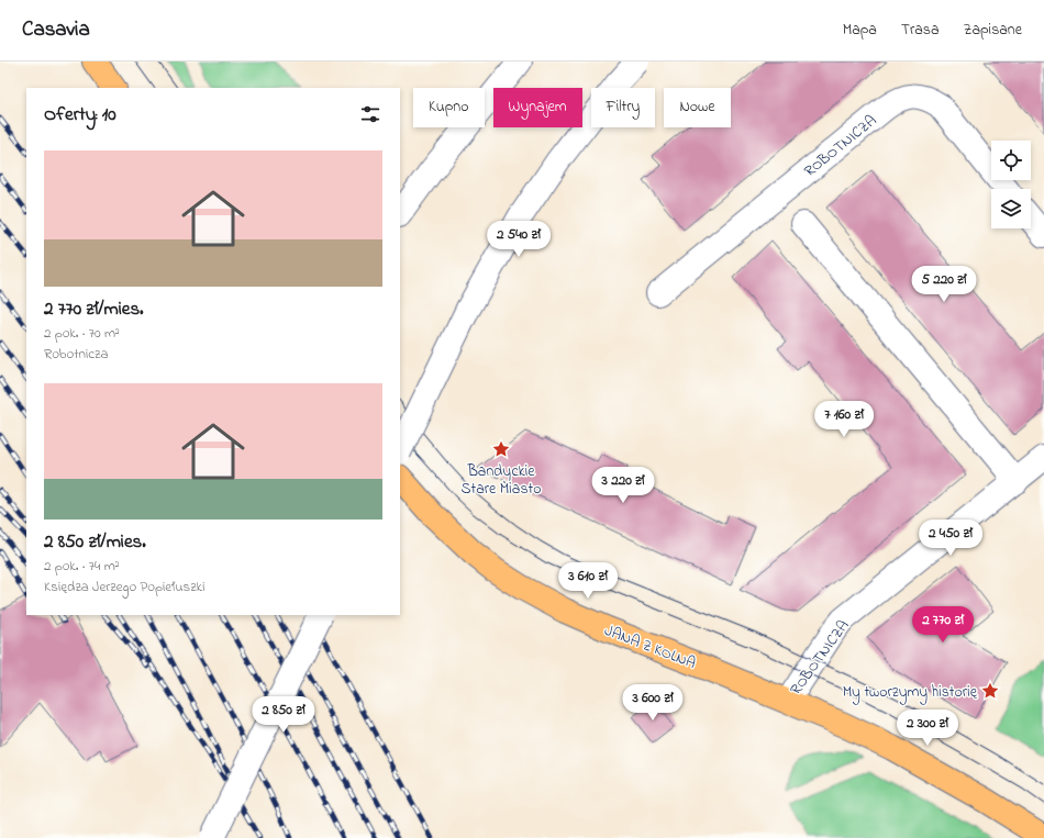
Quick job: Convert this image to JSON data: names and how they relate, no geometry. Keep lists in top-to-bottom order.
{
  "streets": {
    "main road": ["JANA Z KOLNA"],
    "street": ["ROBOTNICZA"]
  },
  "crossings": [
    ["ROBOTNICZA", "JANA Z KOLNA"]
  ],
  "places": {
    "place": ["Bandyckie Stare Miasto", "My tworzymy historię"]
  },
  "page": {
    "header": "Casavia",
    "nav": ["Mapa", "Trasa", "Zapisane"],
    "chip": [
      "Kupno",
      "Wynajem",
      "Filtry",
      "Nowe"
    ],
    "heading": "Oferty: 10",
    "list": [
      {
        "name": "2 770 zł/mies.",
        "note": "2 pok. · 70 m² · Robotnicza"
      },
      {
        "name": "2 850 zł/mies.",
        "note": "2 pok. · 74 m² · Księdza Jerzego Popiełuszki"
      }
    ],
    "price": [
      "2 540 zł",
      "5 220 zł",
      "7 160 zł",
      "3 220 zł",
      "2 450 zł",
      "3 610 zł",
      "2 770 zł",
      "3 600 zł",
      "2 850 zł",
      "2 300 zł"
    ]
  }
}
